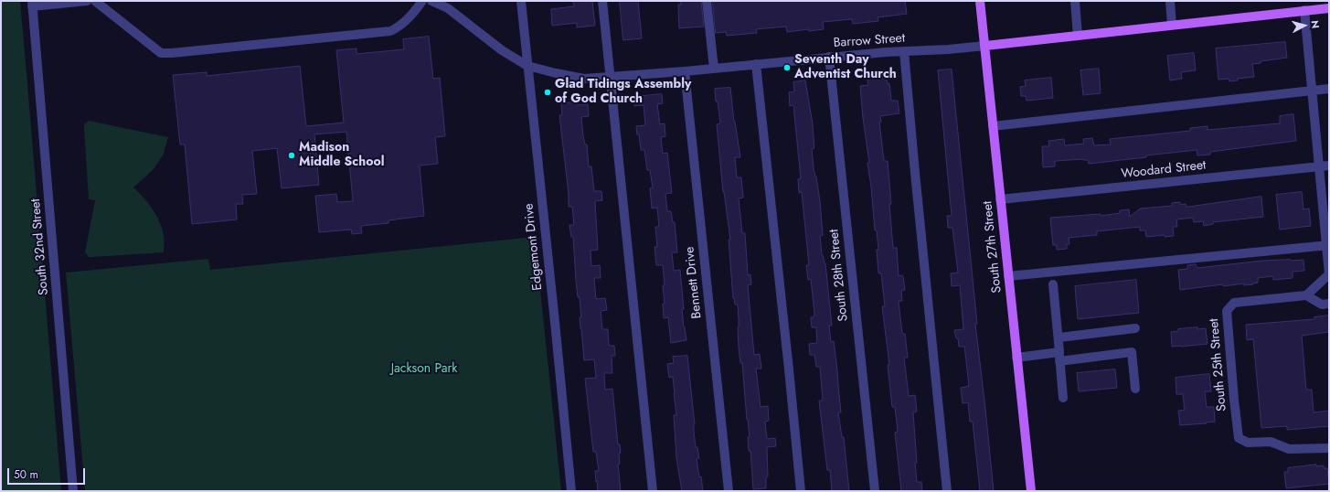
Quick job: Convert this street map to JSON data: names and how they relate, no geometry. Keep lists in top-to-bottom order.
{
  "streets": {
    "main road": ["Barrow Street", "South 27th Street"],
    "street": [
      "Woodard Street",
      "South 32nd Street",
      "Edgemont Drive",
      "South 28th Street",
      "Bennett Drive",
      "South 25th Street"
    ]
  },
  "crossings": [
    ["Barrow Street", "Edgemont Drive"],
    ["Barrow Street", "South 27th Street"],
    ["Barrow Street", "South 28th Street"],
    ["Barrow Street", "Bennett Drive"],
    ["Woodard Street", "South 27th Street"]
  ],
  "parks": ["Jackson Park"],
  "places": ["Seventh Day Adventist Church", "Glad Tidings Assembly of God Church", "Madison Middle School"],
  "scale_bar": "50 m",
  "north": "right"
}
